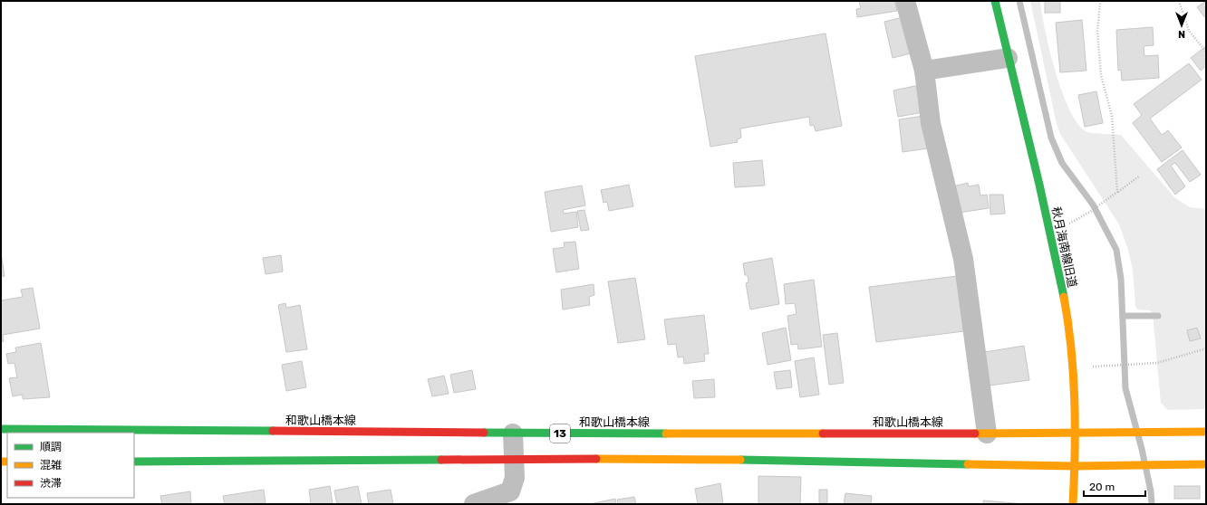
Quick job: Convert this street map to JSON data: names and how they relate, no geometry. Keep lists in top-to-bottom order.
{
  "streets": {
    "main road": ["秋月海南線旧道", "和歌山橋本線", "13"]
  },
  "crossings": [
    ["秋月海南線旧道", "和歌山橋本線"],
    ["秋月海南線旧道", "13"]
  ],
  "legend": ["順調", "混雑", "渋滞"],
  "scale_bar": "20 m",
  "north": "bottom"
}
